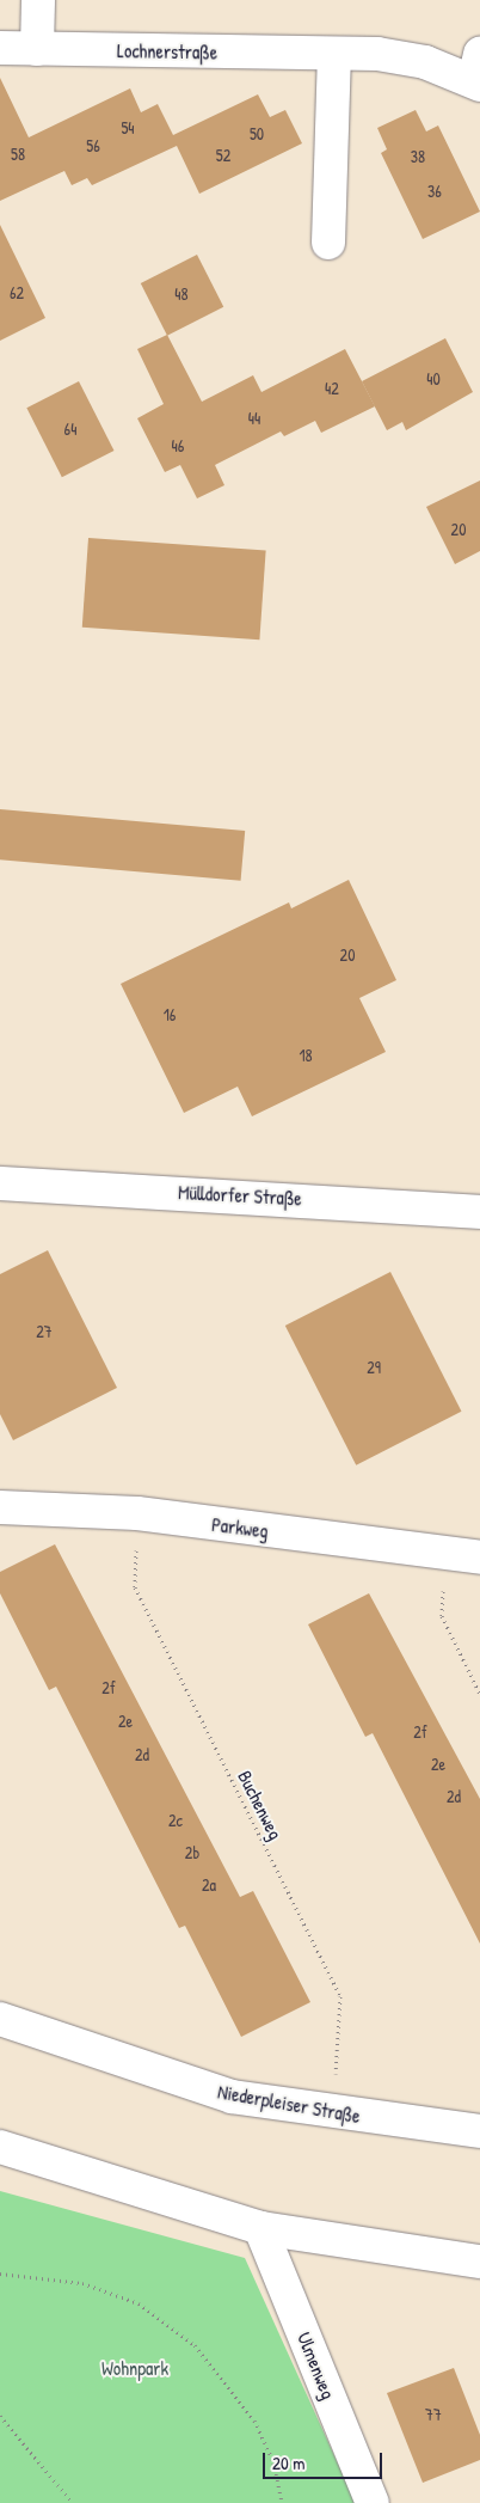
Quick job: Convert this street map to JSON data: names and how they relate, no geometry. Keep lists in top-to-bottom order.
{
  "streets": {
    "street": [
      "Lochnerstraße",
      "Mülldorfer Straße",
      "Parkweg",
      "Niederpleiser Straße",
      "Ulmenweg"
    ],
    "path": ["Buchenweg"]
  },
  "crossings": [
    ["Parkweg", "Buchenweg"],
    ["Buchenweg", "Niederpleiser Straße"]
  ],
  "parks": ["Wohnpark"],
  "house_numbers": [
    "54",
    "50",
    "56",
    "58",
    "52",
    "38",
    "36",
    "62",
    "48",
    "40",
    "42",
    "44",
    "64",
    "46",
    "20",
    "20",
    "16",
    "18",
    "27",
    "29",
    "2f",
    "2e",
    "2f",
    "2d",
    "2e",
    "2d",
    "2c",
    "2b",
    "2a",
    "77"
  ],
  "scale_bar": "20 m"
}
